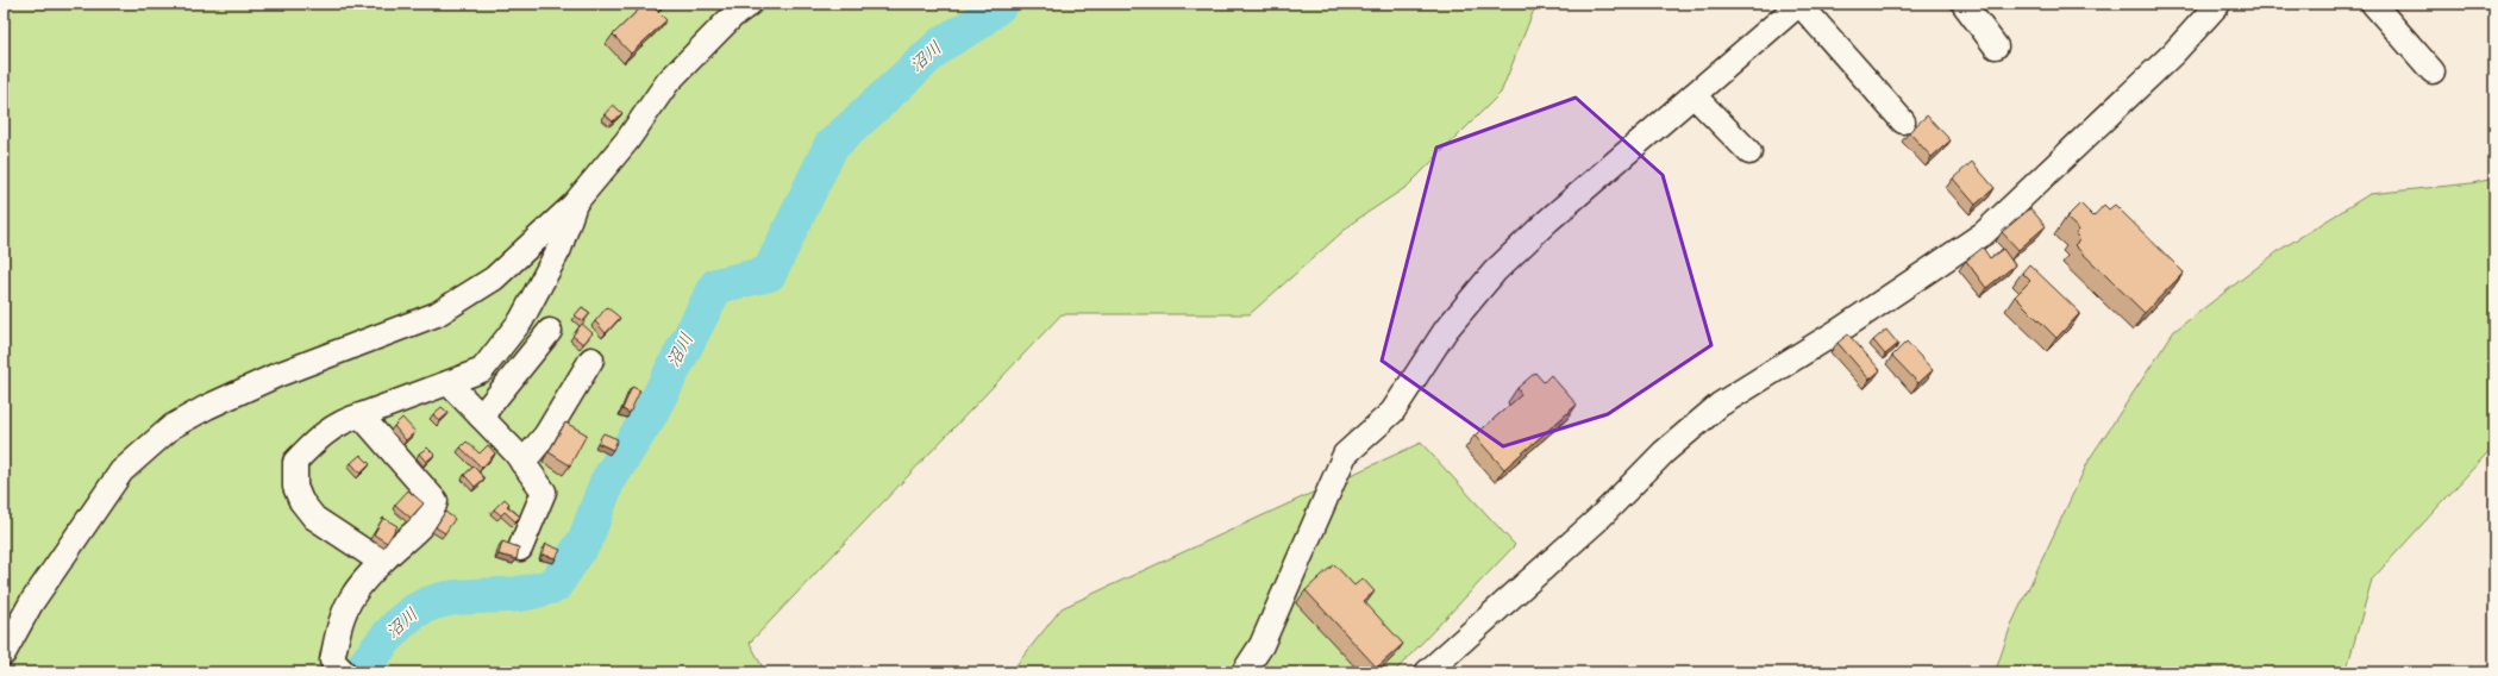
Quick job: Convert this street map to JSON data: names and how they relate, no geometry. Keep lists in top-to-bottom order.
{
  "water": ["沼川"]
}
